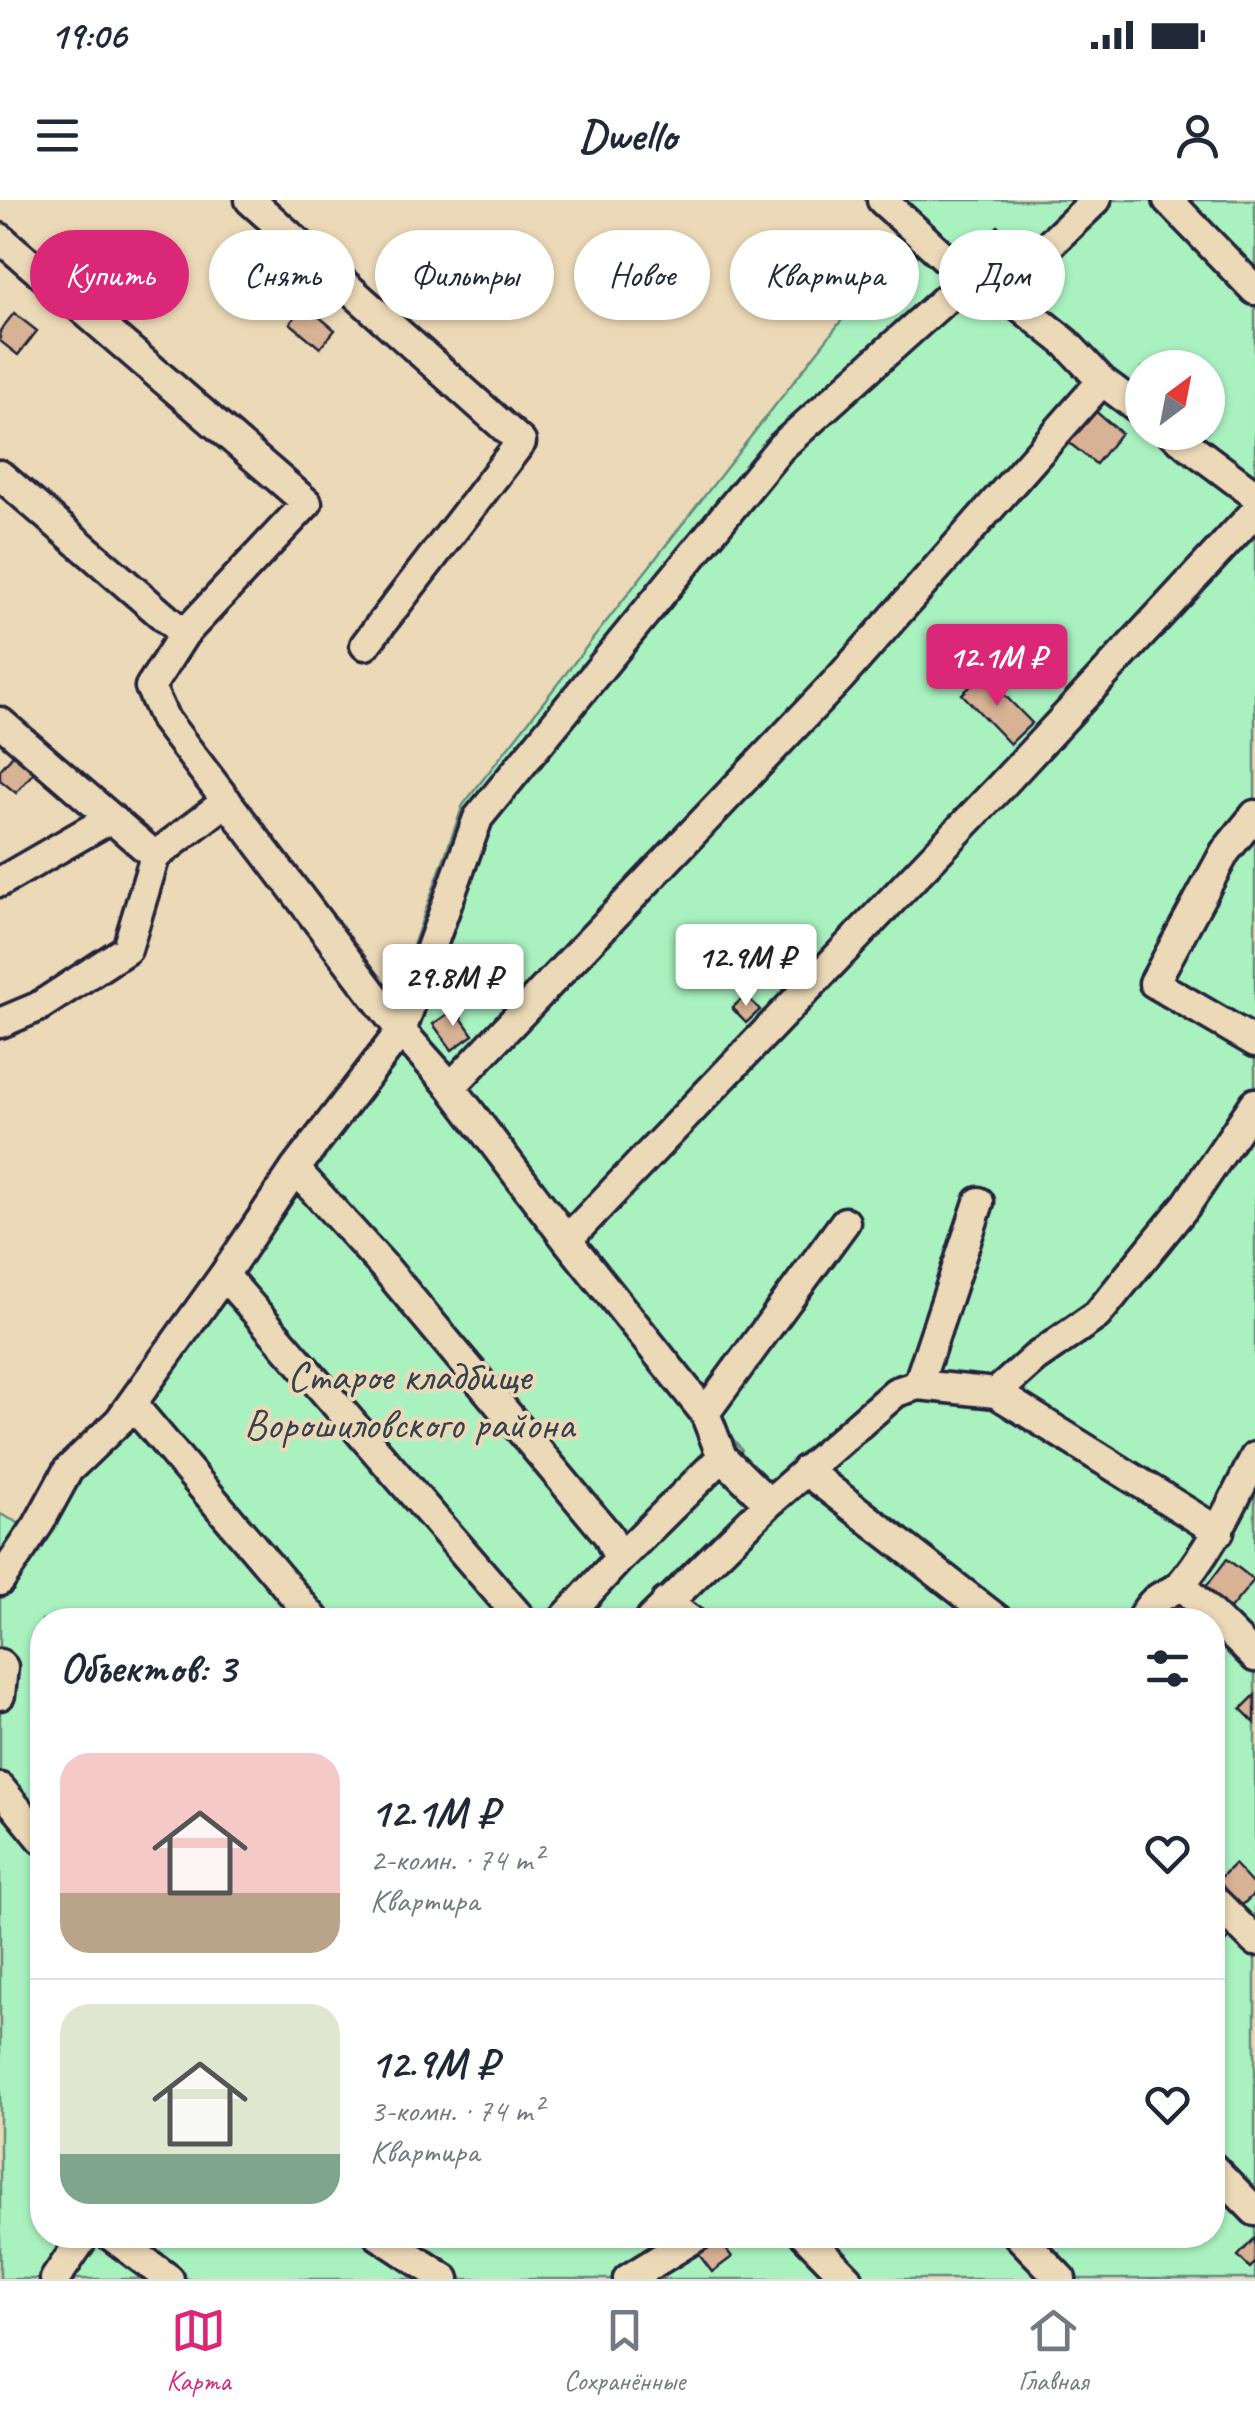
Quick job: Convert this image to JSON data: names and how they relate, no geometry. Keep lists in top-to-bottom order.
{
  "parks": ["Старое кладбище Ворошиловского района"],
  "north": "top right",
  "page": {
    "status": "19:06",
    "header": "Dwello",
    "chip": [
      "Купить",
      "Снять",
      "Фильтры",
      "Новое",
      "Квартира",
      "Дом"
    ],
    "price": ["12.1M ₽", "12.9M ₽", "29.8M ₽"],
    "heading": "Объектов: 3",
    "list": [
      {
        "name": "12.1M ₽",
        "note": "2-комн. · 74 m² · Квартира"
      },
      {
        "name": "12.9M ₽",
        "note": "3-комн. · 74 m² · Квартира"
      }
    ],
    "tabs": ["Карта", "Сохранённые", "Главная"]
  }
}
